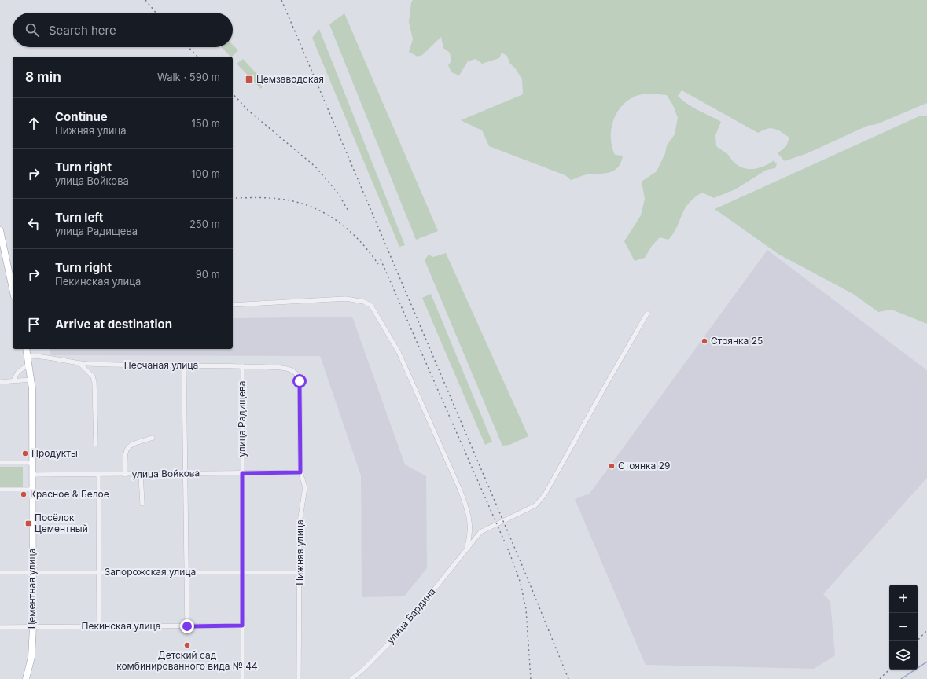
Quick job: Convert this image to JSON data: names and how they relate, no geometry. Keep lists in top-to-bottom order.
{
  "streets": {
    "main road": ["Цементная улица"],
    "street": [
      "Песчаная улица",
      "улица Радищева",
      "улица Войкова",
      "Нижняя улица",
      "Запорожская улица",
      "улица Бардина",
      "Пекинская улица"
    ]
  },
  "crossings": [
    ["Песчаная улица", "улица Радищева"],
    ["Песчаная улица", "Нижняя улица"],
    ["Песчаная улица", "Цементная улица"],
    ["улица Радищева", "улица Войкова"],
    ["улица Радищева", "Запорожская улица"],
    ["улица Радищева", "Пекинская улица"],
    ["улица Войкова", "Нижняя улица"],
    ["улица Войкова", "Цементная улица"],
    ["Нижняя улица", "Запорожская улица"],
    ["Запорожская улица", "Цементная улица"],
    ["Цементная улица", "Пекинская улица"]
  ],
  "places": {
    "transit": ["Цемзаводская", "Посёлок Цементный"],
    "other": [
      "Стоянка 25",
      "Продукты",
      "Стоянка 29",
      "Красное & Белое",
      "Детский сад комбинированного вида № 44"
    ]
  },
  "page": {
    "search": "Search here",
    "heading": ["8 min", "Walk · 590 m"],
    "list": [
      ["Continue", "Нижняя улица", "150 m"],
      ["Turn right", "улица Войкова", "100 m"],
      ["Turn left", "улица Радищева", "250 m"],
      ["Turn right", "Пекинская улица", "90 m"],
      "Arrive at destination"
    ],
    "map_buttons": ["+", "−"]
  }
}
